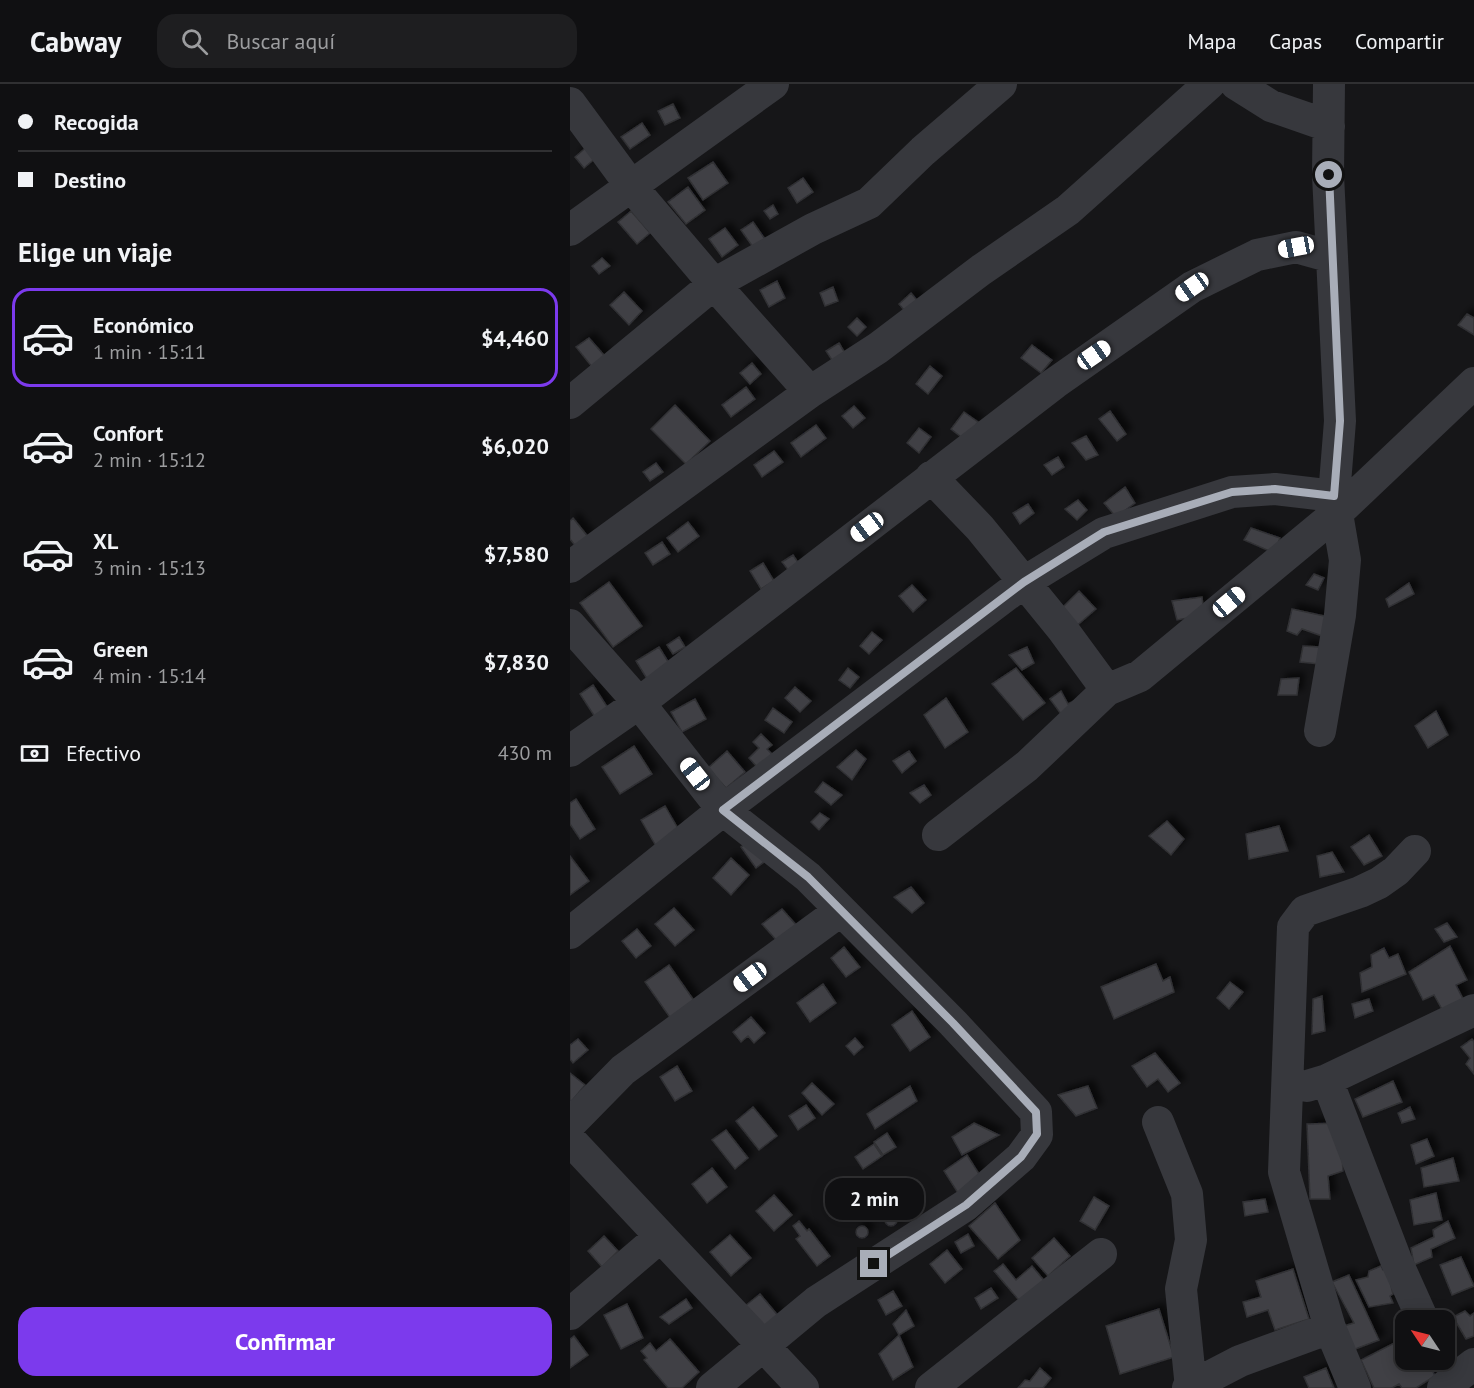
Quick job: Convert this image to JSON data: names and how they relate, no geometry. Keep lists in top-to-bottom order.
{
  "north": "top left",
  "page": {
    "header": "Cabway",
    "search": "Buscar aquí",
    "nav": ["Mapa", "Capas", "Compartir"],
    "banner": ["Recogida", "Destino"],
    "heading": "Elige un viaje",
    "list": [
      {
        "name": "Económico",
        "note": "1 min · 15:11",
        "value": "$4,460"
      },
      {
        "name": "Confort",
        "note": "2 min · 15:12",
        "value": "$6,020"
      },
      {
        "name": "XL",
        "note": "3 min · 15:13",
        "value": "$7,580"
      },
      {
        "name": "Green",
        "note": "4 min · 15:14",
        "value": "$7,830"
      }
    ],
    "pay": ["Efectivo", "430 m"],
    "bubble": "2 min",
    "buttons": "Confirmar"
  }
}
